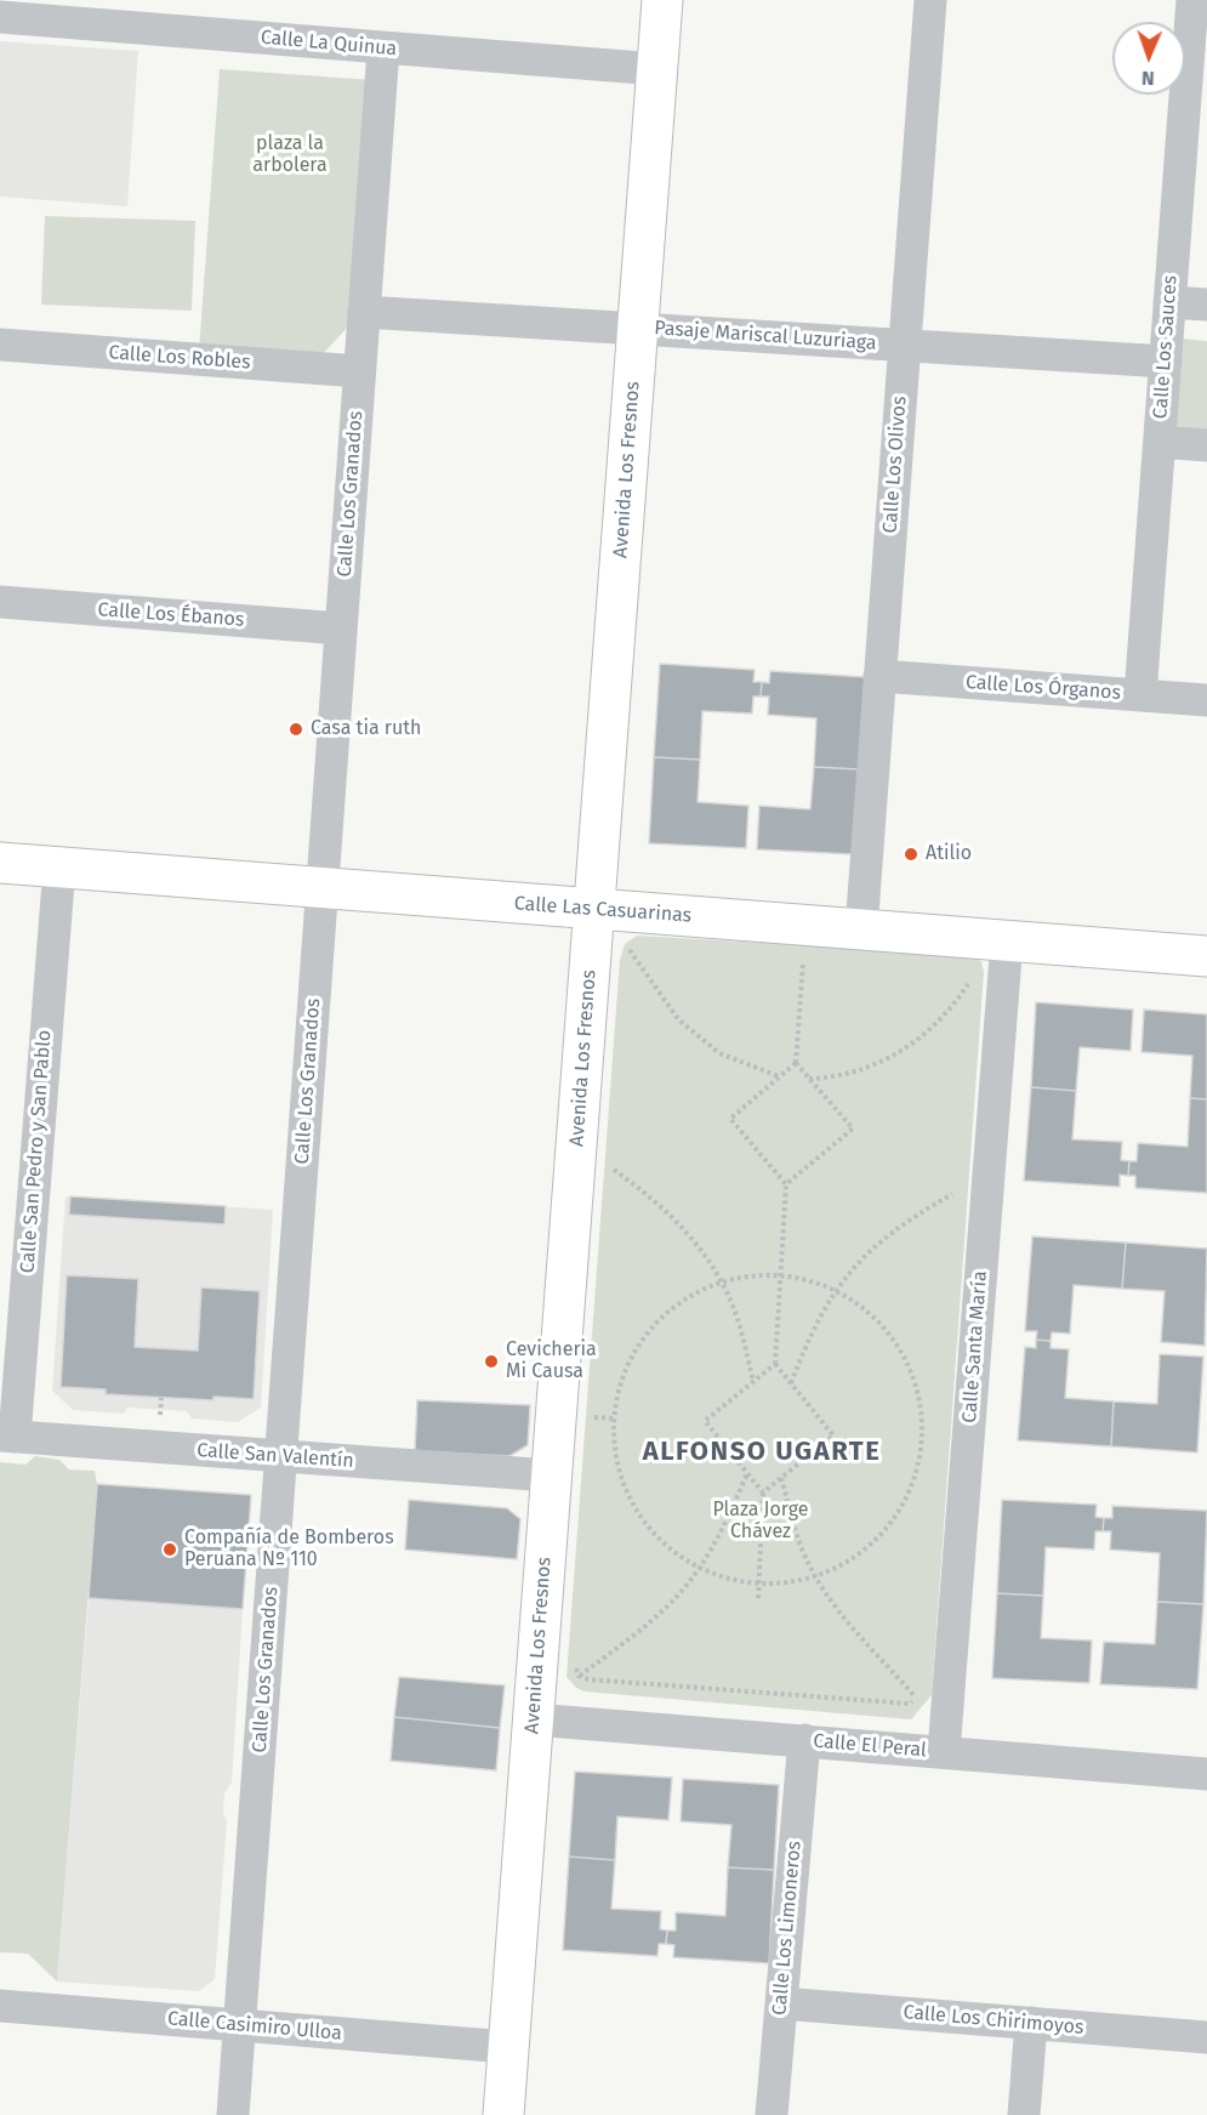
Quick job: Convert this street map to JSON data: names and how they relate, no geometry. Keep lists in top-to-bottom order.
{
  "streets": {
    "street": [
      "Calle La Quinua",
      "Pasaje Mariscal Luzuriaga",
      "Calle Los Sauces",
      "Calle Los Robles",
      "Calle Los Olivos",
      "Avenida Los Fresnos",
      "Calle Los Granados",
      "Calle Los Ébanos",
      "Calle Los Órganos",
      "Calle Las Casuarinas",
      "Calle San Pedro y San Pablo",
      "Calle Santa María",
      "Calle San Valentín",
      "Calle El Peral",
      "Calle Los Limoneros",
      "Calle Los Chirimoyos",
      "Calle Casimiro Ulloa"
    ]
  },
  "crossings": [
    ["Calle La Quinua", "Avenida Los Fresnos"],
    ["Calle La Quinua", "Calle Los Granados"],
    ["Pasaje Mariscal Luzuriaga", "Calle Los Sauces"],
    ["Pasaje Mariscal Luzuriaga", "Calle Los Olivos"],
    ["Pasaje Mariscal Luzuriaga", "Avenida Los Fresnos"],
    ["Pasaje Mariscal Luzuriaga", "Calle Los Granados"],
    ["Calle Los Sauces", "Calle Los Órganos"],
    ["Calle Los Robles", "Calle Los Granados"],
    ["Calle Los Olivos", "Calle Los Órganos"],
    ["Calle Los Olivos", "Calle Las Casuarinas"],
    ["Avenida Los Fresnos", "Calle Las Casuarinas"],
    ["Avenida Los Fresnos", "Calle San Valentín"],
    ["Avenida Los Fresnos", "Calle El Peral"],
    ["Avenida Los Fresnos", "Calle Casimiro Ulloa"],
    ["Calle Los Granados", "Calle Los Ébanos"],
    ["Calle Los Granados", "Calle Las Casuarinas"],
    ["Calle Los Granados", "Calle San Valentín"],
    ["Calle Los Granados", "Calle Casimiro Ulloa"],
    ["Calle Las Casuarinas", "Calle San Pedro y San Pablo"],
    ["Calle Las Casuarinas", "Calle Santa María"],
    ["Calle San Pedro y San Pablo", "Calle San Valentín"],
    ["Calle Santa María", "Calle El Peral"],
    ["Calle El Peral", "Calle Los Limoneros"],
    ["Calle Los Limoneros", "Calle Los Chirimoyos"]
  ],
  "districts": ["ALFONSO UGARTE"],
  "parks": ["plaza la arbolera", "Plaza Jorge Chávez"],
  "places": [
    "Casa tia ruth",
    "Atilio",
    "Cevicheria Mi Causa",
    "Compañía de Bomberos Peruana Nº 110"
  ],
  "north": "bottom"
}
